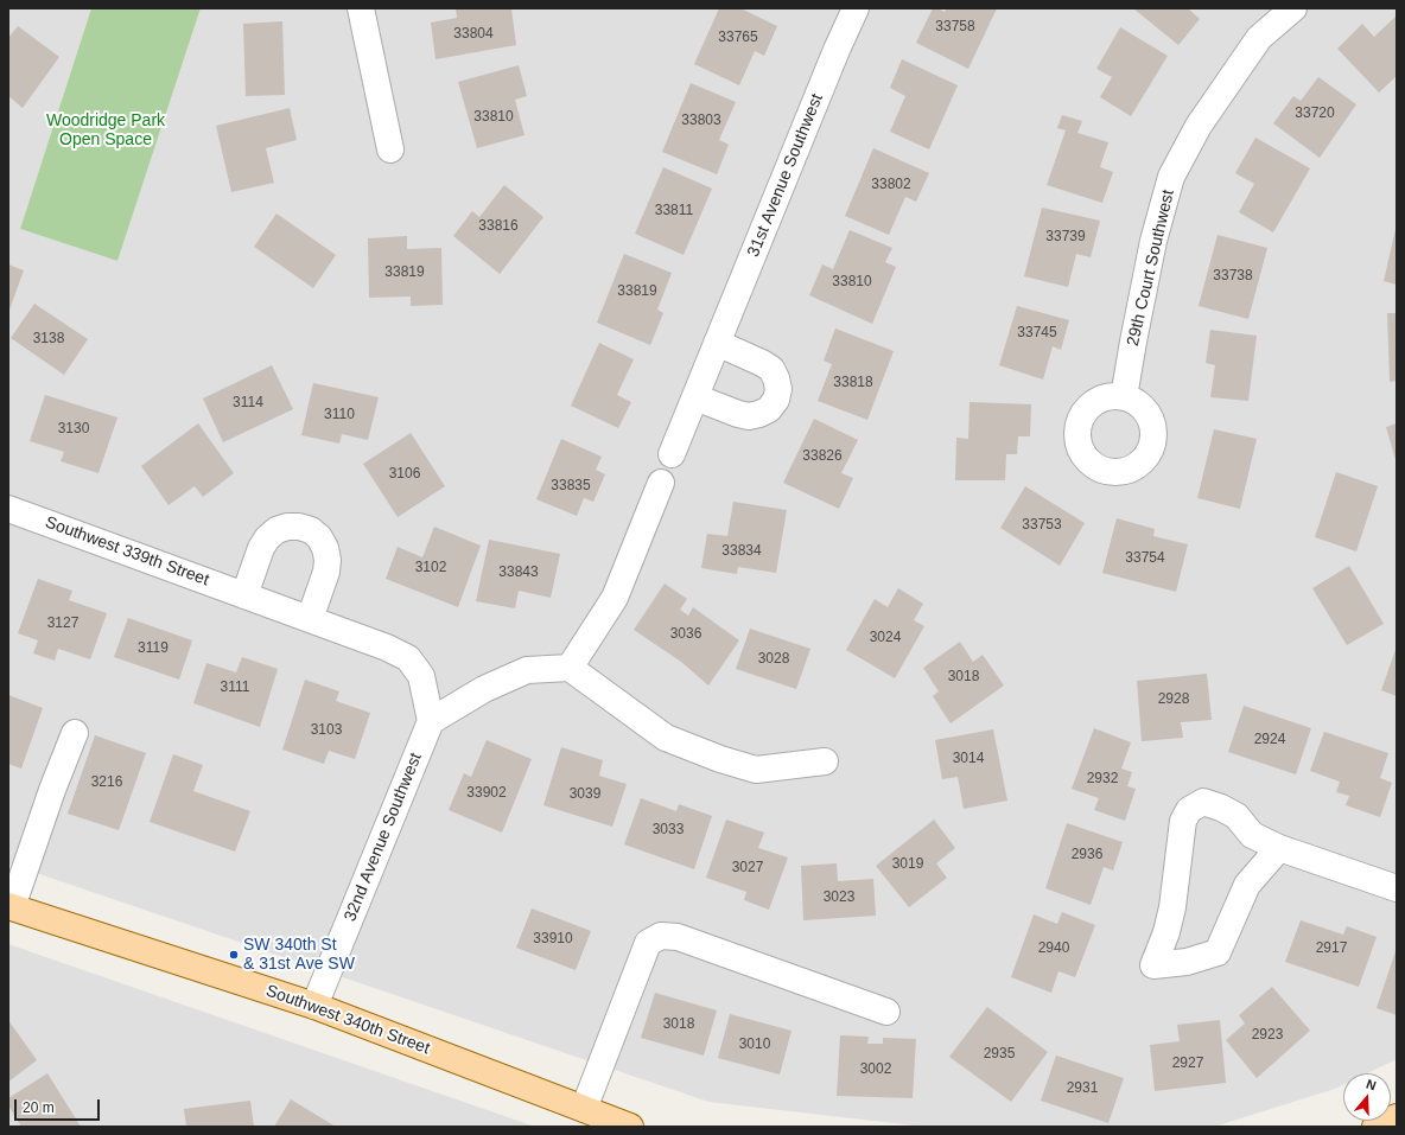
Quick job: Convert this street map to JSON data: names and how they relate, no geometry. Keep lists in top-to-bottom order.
{
  "streets": {
    "main road": ["Southwest 340th Street"],
    "street": [
      "31st Avenue Southwest",
      "29th Court Southwest",
      "Southwest 339th Street",
      "32nd Avenue Southwest"
    ]
  },
  "crossings": [
    ["Southwest 339th Street", "32nd Avenue Southwest"],
    ["32nd Avenue Southwest", "Southwest 340th Street"]
  ],
  "parks": ["Woodridge Park Open Space"],
  "places": ["SW 340th St & 31st Ave SW"],
  "house_numbers": [
    "33758",
    "33804",
    "33765",
    "33720",
    "33810",
    "33803",
    "33802",
    "33811",
    "33816",
    "33739",
    "33819",
    "33738",
    "33810",
    "33819",
    "33745",
    "3138",
    "33818",
    "3114",
    "3110",
    "3130",
    "33826",
    "3106",
    "33835",
    "33753",
    "33834",
    "33754",
    "3102",
    "33843",
    "3127",
    "3036",
    "3024",
    "3119",
    "3028",
    "3018",
    "3111",
    "2928",
    "3103",
    "2924",
    "3014",
    "2932",
    "3216",
    "33902",
    "3039",
    "3033",
    "2936",
    "3019",
    "3027",
    "3023",
    "33910",
    "2940",
    "2917",
    "3018",
    "2923",
    "3010",
    "2935",
    "2927",
    "3002",
    "2931"
  ],
  "scale_bar": "20 m",
  "north": "top"
}
